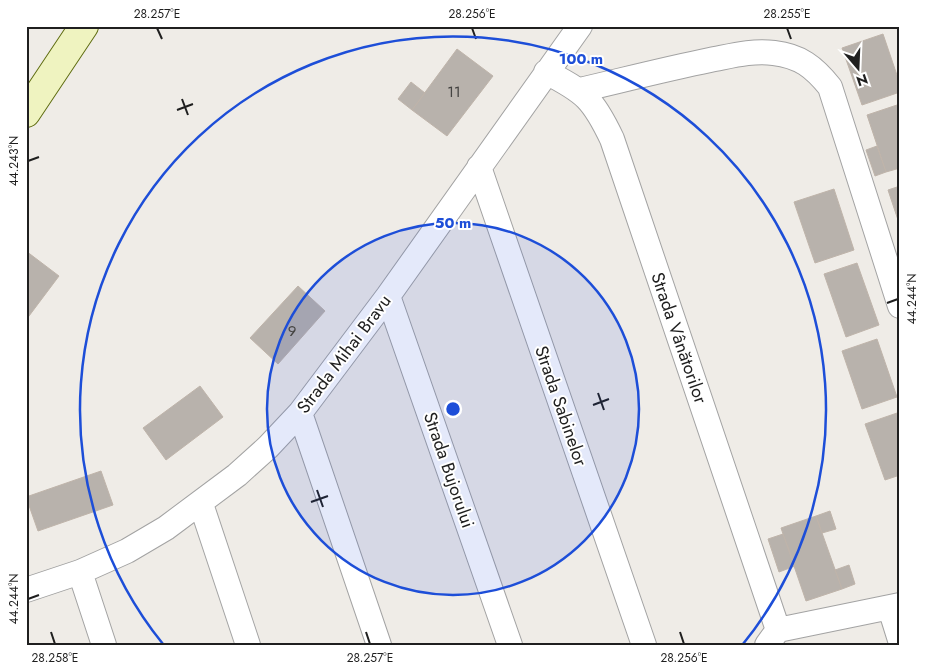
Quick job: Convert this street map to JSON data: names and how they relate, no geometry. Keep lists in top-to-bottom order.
{
  "streets": {
    "street": [
      "Strada Vânătorilor",
      "Strada Mihai Bravu",
      "Strada Sabinelor",
      "Strada Bujorului"
    ]
  },
  "crossings": [
    ["Strada Vânătorilor", "Strada Mihai Bravu"],
    ["Strada Mihai Bravu", "Strada Sabinelor"],
    ["Strada Mihai Bravu", "Strada Bujorului"]
  ],
  "house_numbers": ["11", "9"],
  "north": "bottom",
  "coordinates": [
    "28.257°E",
    "28.256°E",
    "28.255°E",
    "44.243°N",
    "44.244°N",
    "28.258°E"
  ],
  "rings": ["100 m", "50 m"]
}
